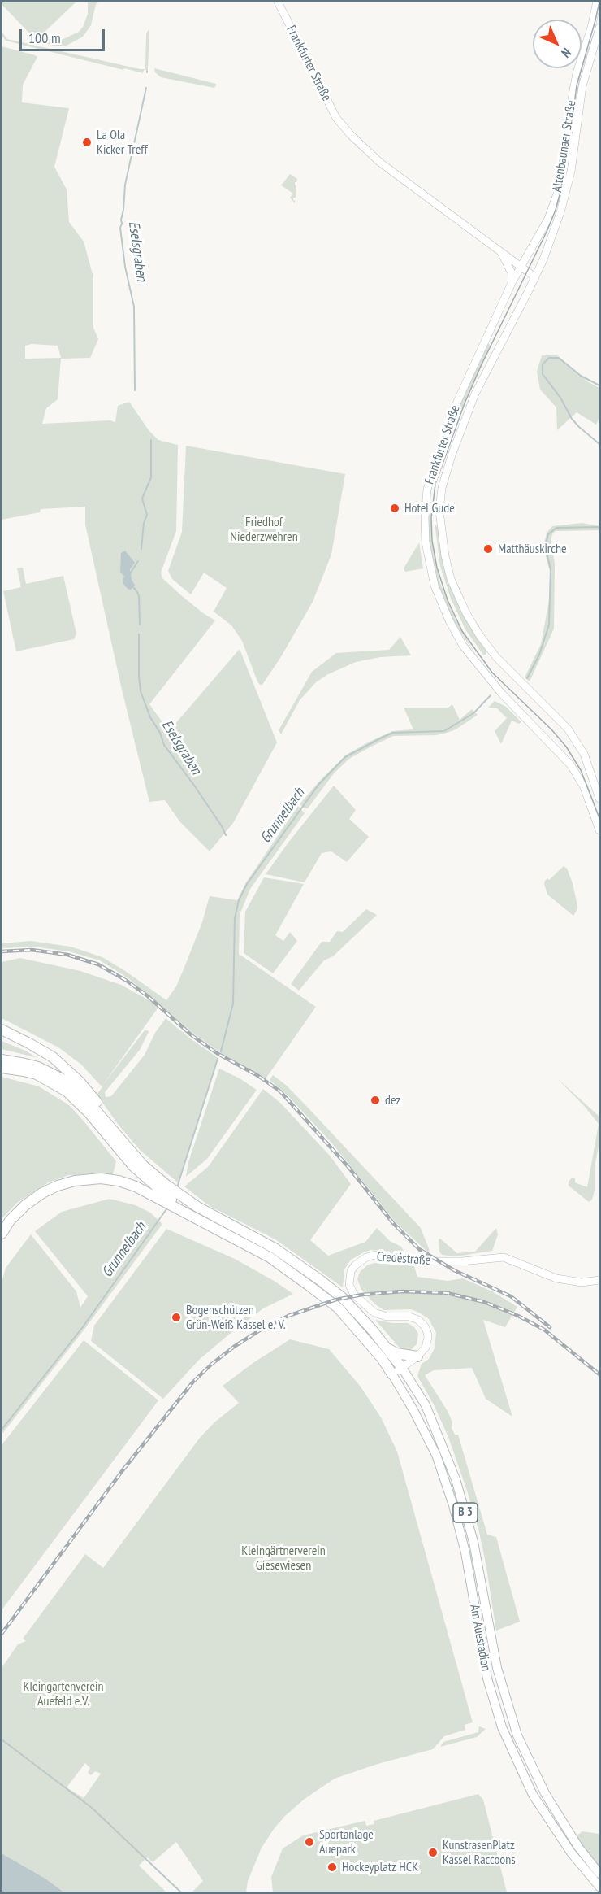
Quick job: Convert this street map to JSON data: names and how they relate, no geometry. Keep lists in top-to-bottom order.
{
  "streets": {
    "main road": [
      "Frankfurter Straße",
      "Altenbaunaer Straße",
      "Credéstraße",
      "B 3",
      "Am Auestadion"
    ]
  },
  "crossings": [
    ["Frankfurter Straße", "Altenbaunaer Straße"],
    ["Credéstraße", "Am Auestadion"]
  ],
  "water": ["Eselsgraben", "Grunnelbach"],
  "parks": ["Friedhof Niederzwehren", "Kleingärtnerverein Giesewiesen", "Kleingartenverein Auefeld e.V."],
  "places": [
    "La Ola Kicker Treff",
    "Hotel Gude",
    "Matthäuskirche",
    "dez",
    "Bogenschützen Grün-Weiß Kassel e. V.",
    "Sportanlage Auepark",
    "KunstrasenPlatz Kassel Raccoons",
    "Hockeyplatz HCK"
  ],
  "scale_bar": "100 m",
  "north": "bottom right"
}
